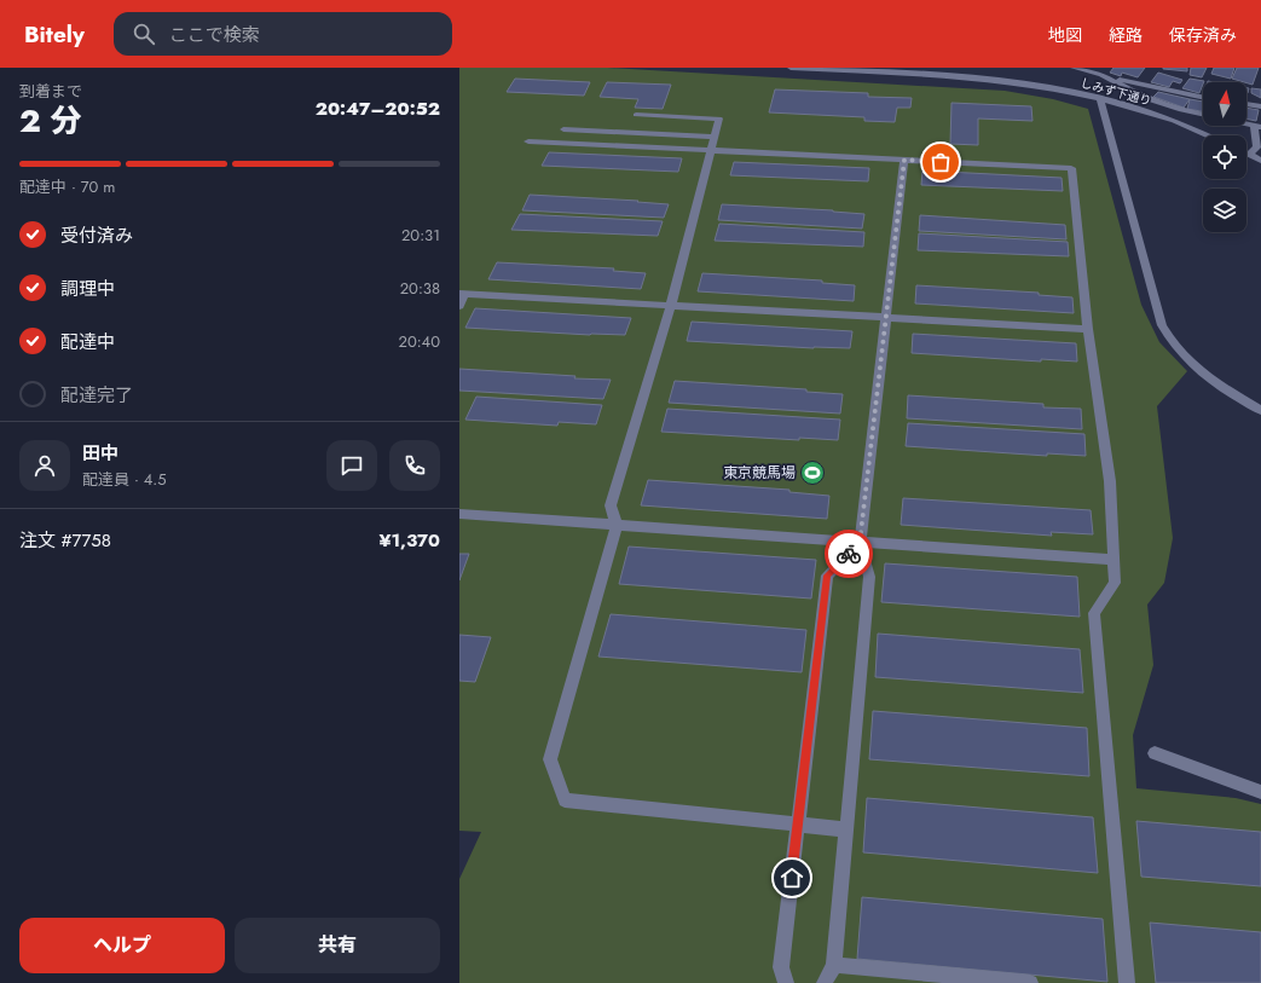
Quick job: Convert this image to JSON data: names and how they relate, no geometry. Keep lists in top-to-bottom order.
{
  "streets": {
    "street": ["しみず下通り"]
  },
  "places": {
    "sports": ["東京競馬場"]
  },
  "north": "top",
  "page": {
    "header": "Bitely",
    "search": "ここで検索",
    "nav": ["地図", "経路", "保存済み"],
    "heading": ["2 分", "到着まで", "20:47–20:52"],
    "panel": [
      "田中",
      "配達員 · 4.5",
      "注文 #7758",
      "¥1,370"
    ],
    "bar": "配達中 · 70 m",
    "list": [
      ["受付済み", "20:31"],
      ["調理中", "20:38"],
      ["配達中", "20:40"],
      "配達完了"
    ],
    "buttons": ["ヘルプ", "共有"]
  }
}
